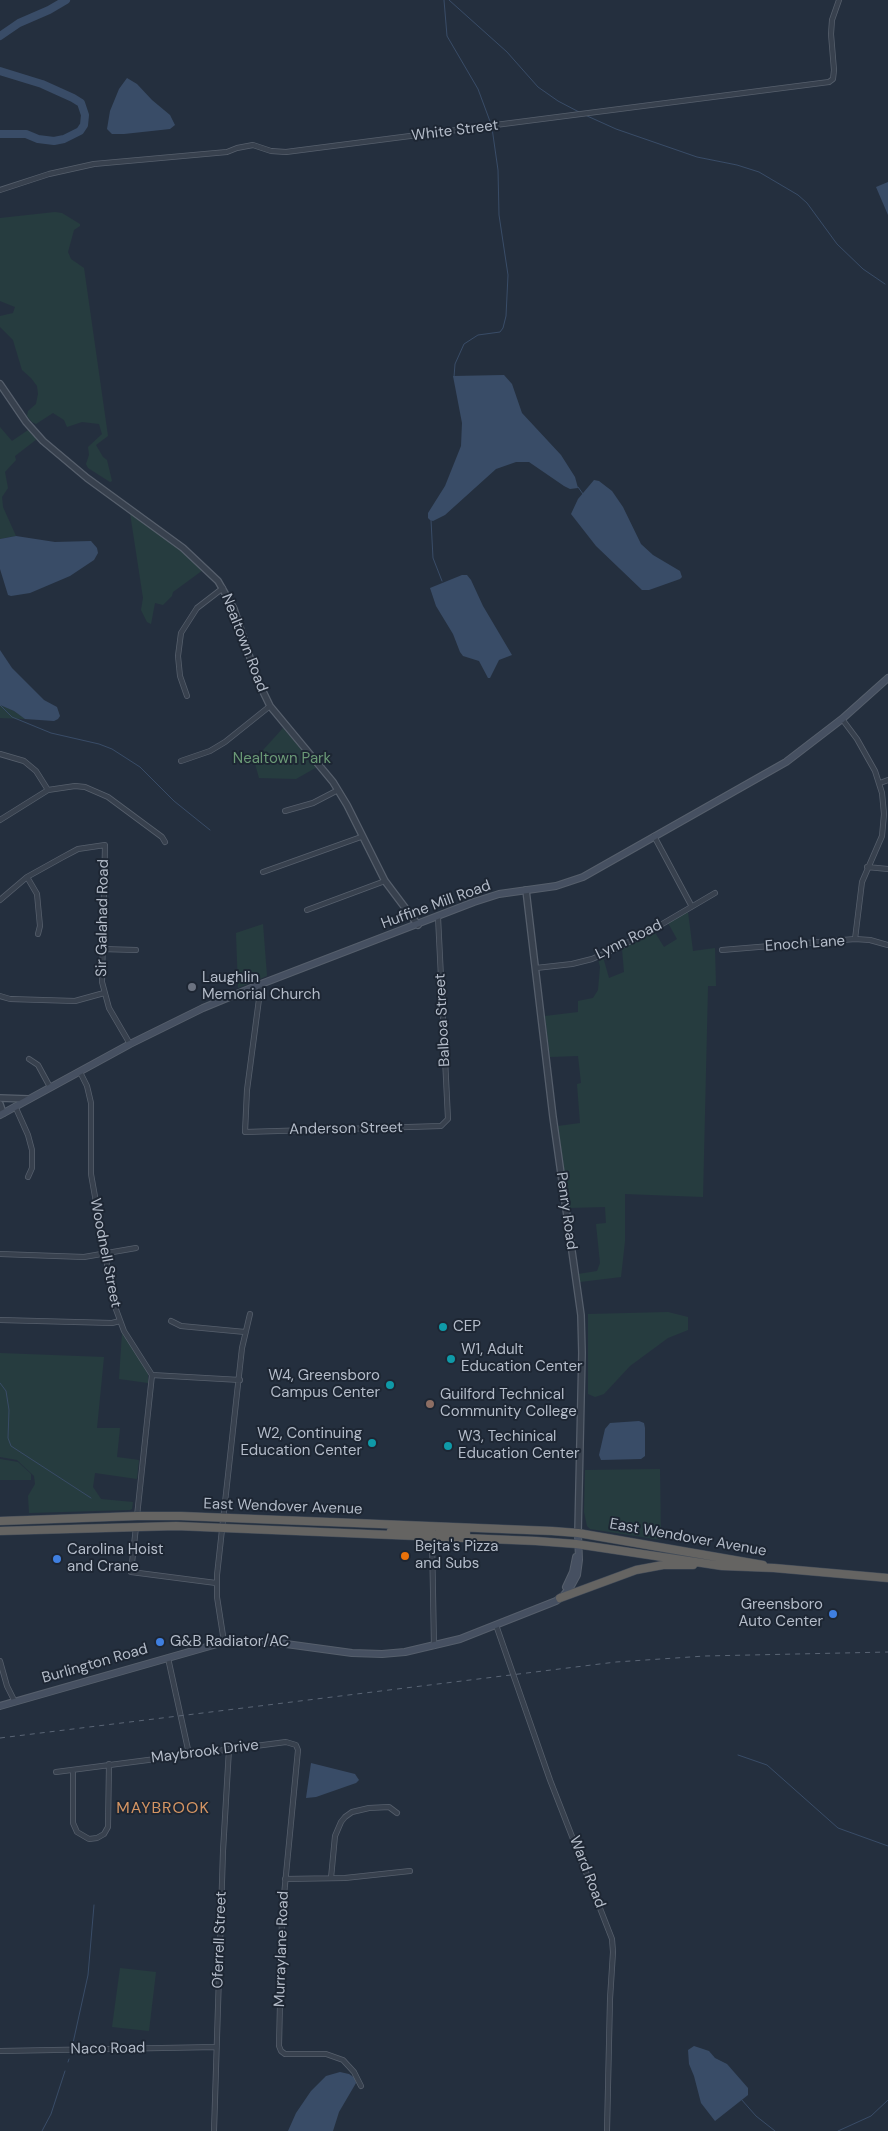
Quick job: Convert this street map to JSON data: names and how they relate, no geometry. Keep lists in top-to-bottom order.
{
  "streets": {
    "highway": ["East Wendover Avenue"],
    "main road": ["Huffine Mill Road", "Burlington Road"],
    "street": [
      "White Street",
      "Nealtown Road",
      "Sir Galahad Road",
      "Lynn Road",
      "Enoch Lane",
      "Balboa Street",
      "Anderson Street",
      "Penry Road",
      "Woodnell Street",
      "Maybrook Drive",
      "Ward Road",
      "Oferrell Street",
      "Murraylane Road",
      "Naco Road"
    ]
  },
  "crossings": [
    ["Nealtown Road", "Huffine Mill Road"],
    ["Huffine Mill Road", "Sir Galahad Road"],
    ["Huffine Mill Road", "Balboa Street"],
    ["Huffine Mill Road", "Anderson Street"],
    ["Huffine Mill Road", "Penry Road"],
    ["Huffine Mill Road", "Woodnell Street"],
    ["Lynn Road", "Penry Road"],
    ["Balboa Street", "Anderson Street"],
    ["Penry Road", "East Wendover Avenue"],
    ["Penry Road", "Burlington Road"],
    ["East Wendover Avenue", "Burlington Road"],
    ["Burlington Road", "Ward Road"],
    ["Maybrook Drive", "Oferrell Street"],
    ["Maybrook Drive", "Murraylane Road"],
    ["Oferrell Street", "Naco Road"]
  ],
  "districts": ["MAYBROOK"],
  "parks": ["Nealtown Park"],
  "places": [
    "Laughlin Memorial Church",
    "CEP",
    "W1, Adult Education Center",
    "W4, Greensboro Campus Center",
    "Guilford Technical Community College",
    "W2, Continuing Education Center",
    "W3, Techinical Education Center",
    "Bejta's Pizza and Subs",
    "Carolina Hoist and Crane",
    "Greensboro Auto Center",
    "G&B Radiator/AC"
  ]
}
